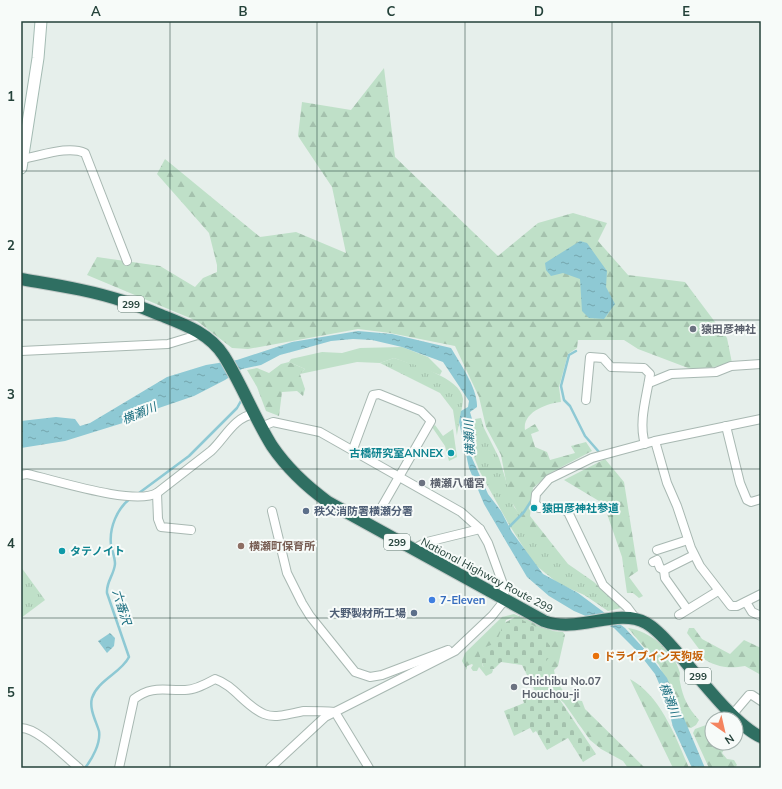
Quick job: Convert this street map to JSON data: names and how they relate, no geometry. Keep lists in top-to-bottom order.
{
  "streets": {
    "highway": ["299", "National Highway Route 299"]
  },
  "crossings": [
    ["299", "National Highway Route 299"]
  ],
  "water": ["横瀬川", "六番沢"],
  "places": [
    "猿田彦神社",
    "古橋研究室ANNEX",
    "横瀬八幡宮",
    "猿田彦神社参道",
    "秩父消防署横瀬分署",
    "横瀬町保育所",
    "タテノイト",
    "7-Eleven",
    "大野製材所工場",
    "ドライブイン天狗坂",
    "Chichibu No.07 Houchou-ji"
  ],
  "north": "bottom right",
  "grid": {
    "columns": [
      "A",
      "B",
      "C",
      "D",
      "E"
    ],
    "rows": [
      "1",
      "2",
      "3",
      "4",
      "5"
    ]
  }
}
